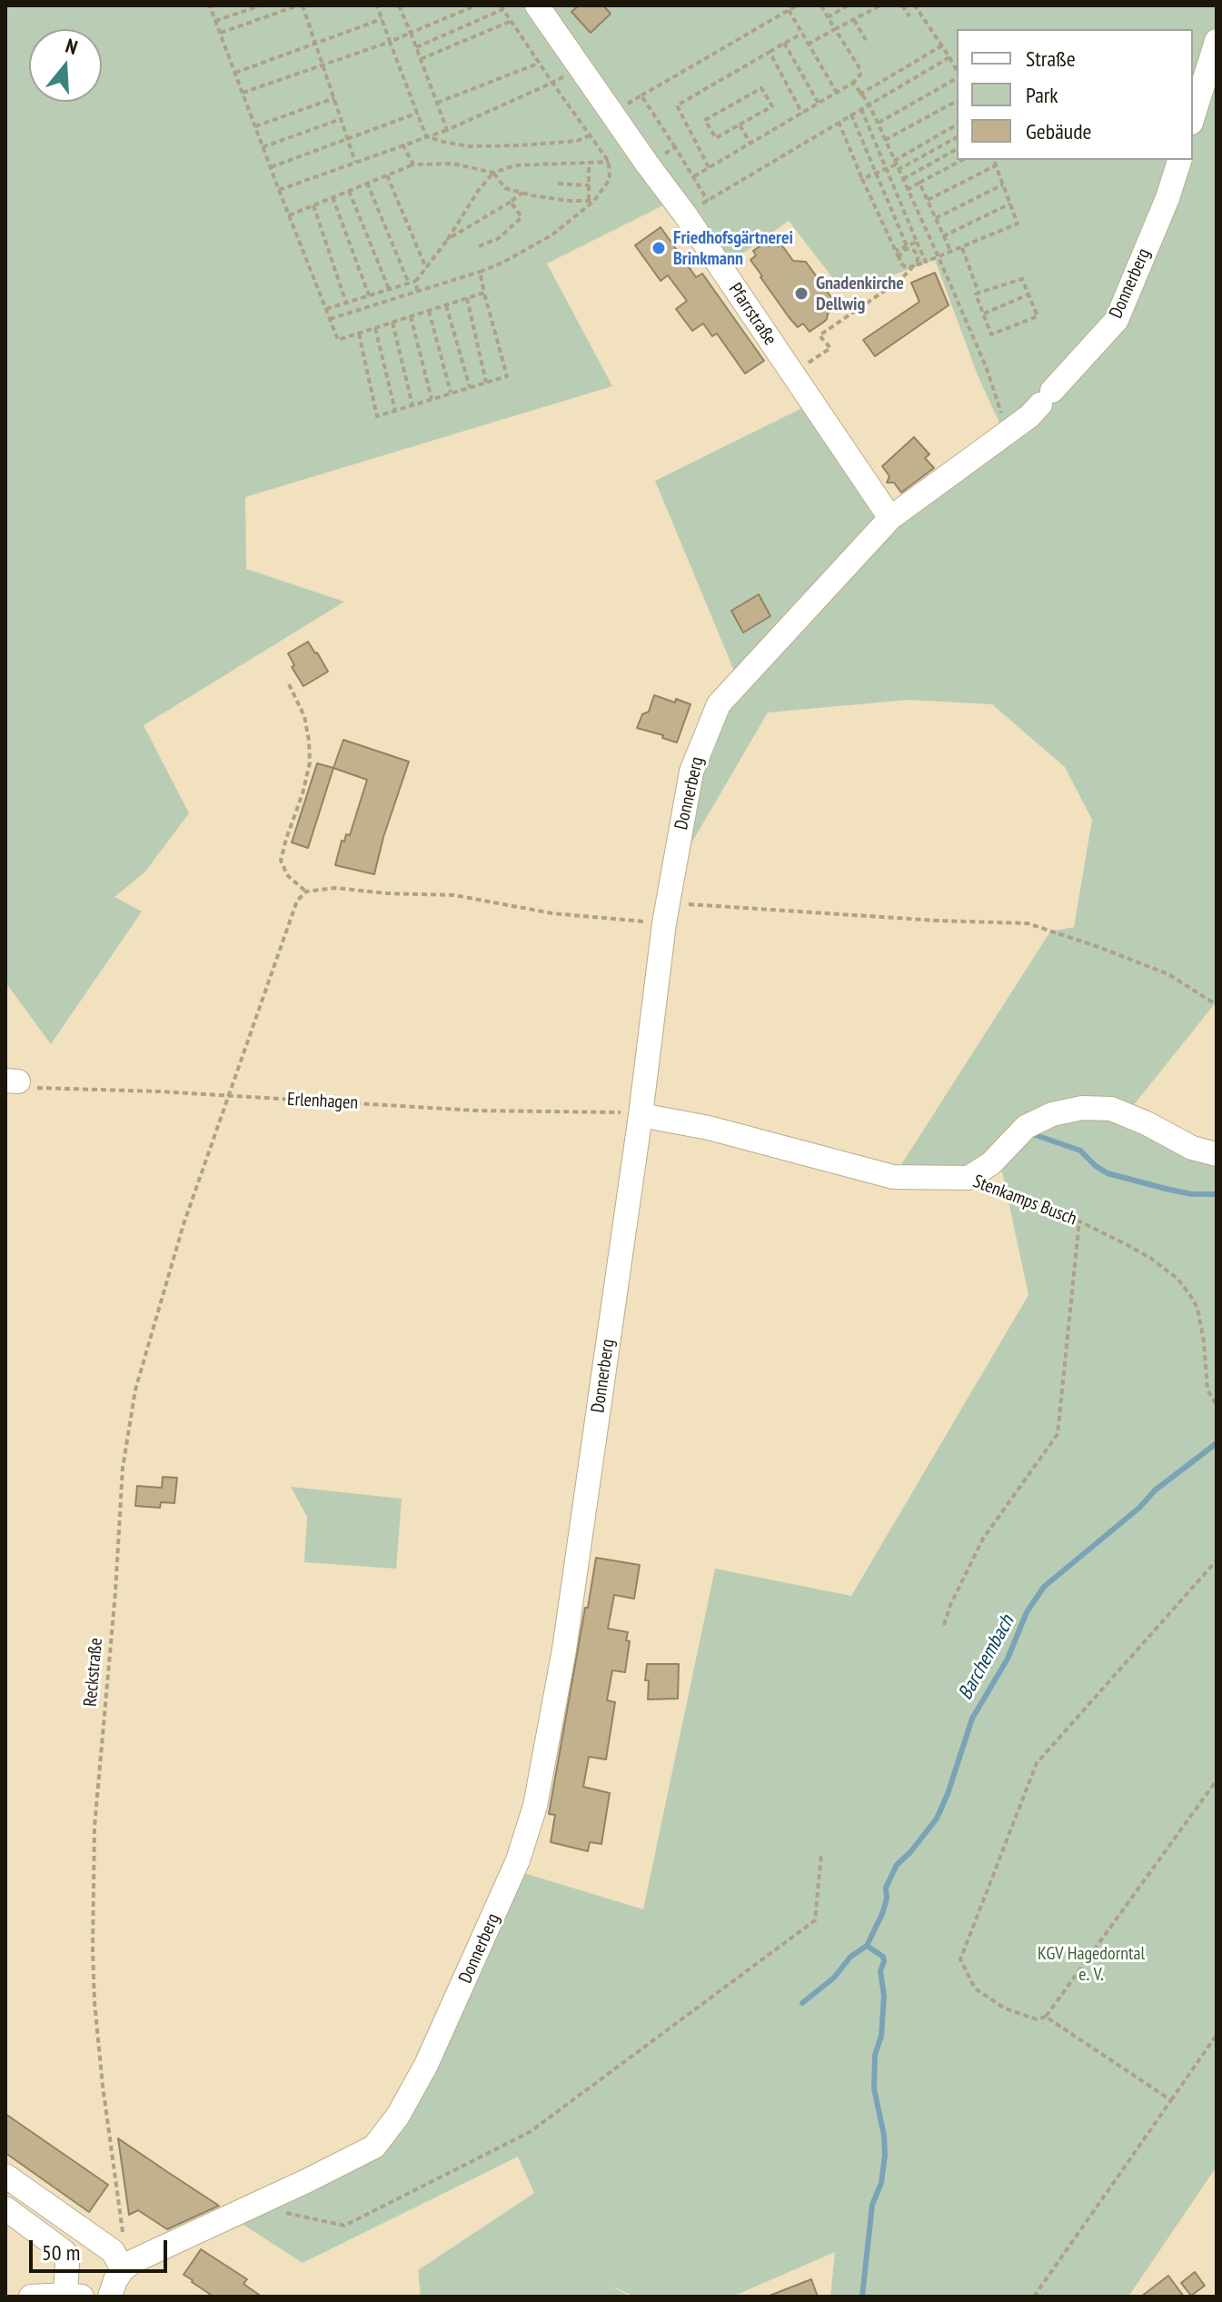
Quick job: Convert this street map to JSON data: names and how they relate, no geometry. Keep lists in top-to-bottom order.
{
  "streets": {
    "street": ["Donnerberg", "Pfarrstraße", "Stenkamps Busch"],
    "path": ["Erlenhagen", "Reckstraße"]
  },
  "crossings": [
    ["Donnerberg", "Pfarrstraße"],
    ["Donnerberg", "Erlenhagen"],
    ["Donnerberg", "Stenkamps Busch"],
    ["Donnerberg", "Reckstraße"],
    ["Erlenhagen", "Stenkamps Busch"],
    ["Erlenhagen", "Reckstraße"]
  ],
  "water": ["Barchembach"],
  "parks": ["KGV Hagedorntal e. V."],
  "places": ["Friedhofsgärtnerei Brinkmann", "Gnadenkirche Dellwig"],
  "legend": ["Straße", "Park", "Gebäude"],
  "scale_bar": "50 m",
  "north": "top"
}
